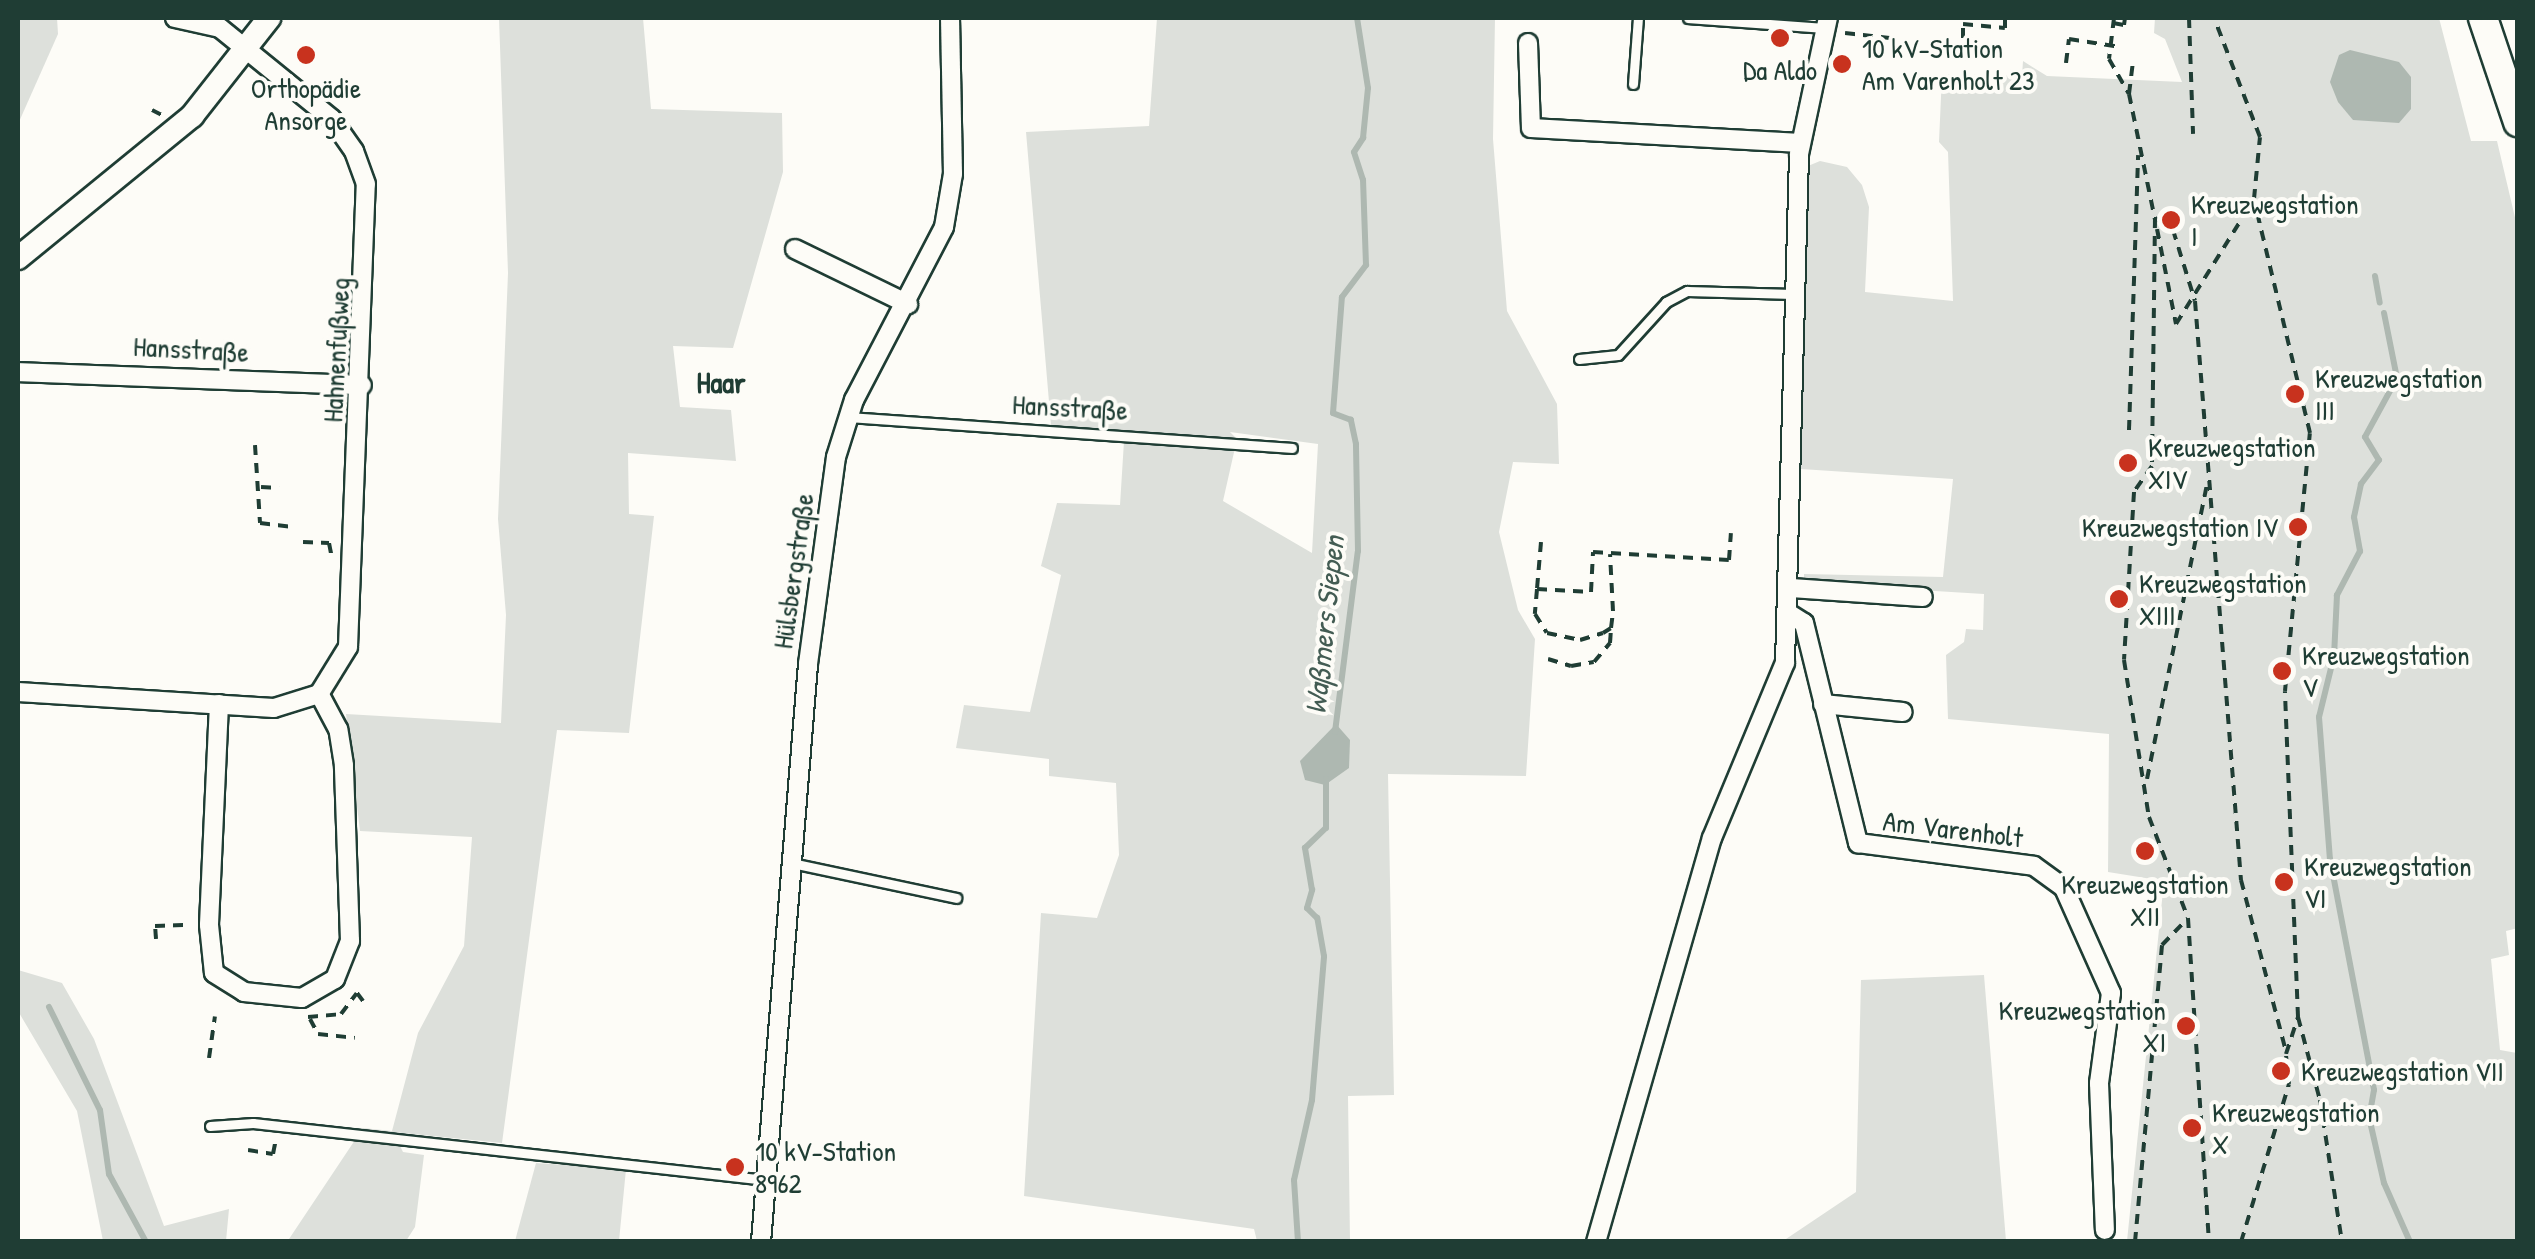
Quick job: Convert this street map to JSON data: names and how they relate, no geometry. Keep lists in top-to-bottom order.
{
  "streets": {
    "street": [
      "Hansstraße",
      "Hahnenfußweg",
      "Hülsbergstraße",
      "Am Varenholt"
    ]
  },
  "crossings": [
    ["Hansstraße", "Hahnenfußweg"],
    ["Hansstraße", "Hülsbergstraße"]
  ],
  "districts": ["Haar"],
  "water": ["Waßmers Siepen"],
  "places": [
    "Da Aldo",
    "Orthopädie Ansorge",
    "10 kV-Station Am Varenholt 23",
    "Kreuzwegstation I",
    "Kreuzwegstation III",
    "Kreuzwegstation XIV",
    "Kreuzwegstation IV",
    "Kreuzwegstation XIII",
    "Kreuzwegstation V",
    "Kreuzwegstation XII",
    "Kreuzwegstation VI",
    "Kreuzwegstation XI",
    "Kreuzwegstation VII",
    "Kreuzwegstation X",
    "10 kV-Station 8962"
  ]
}
